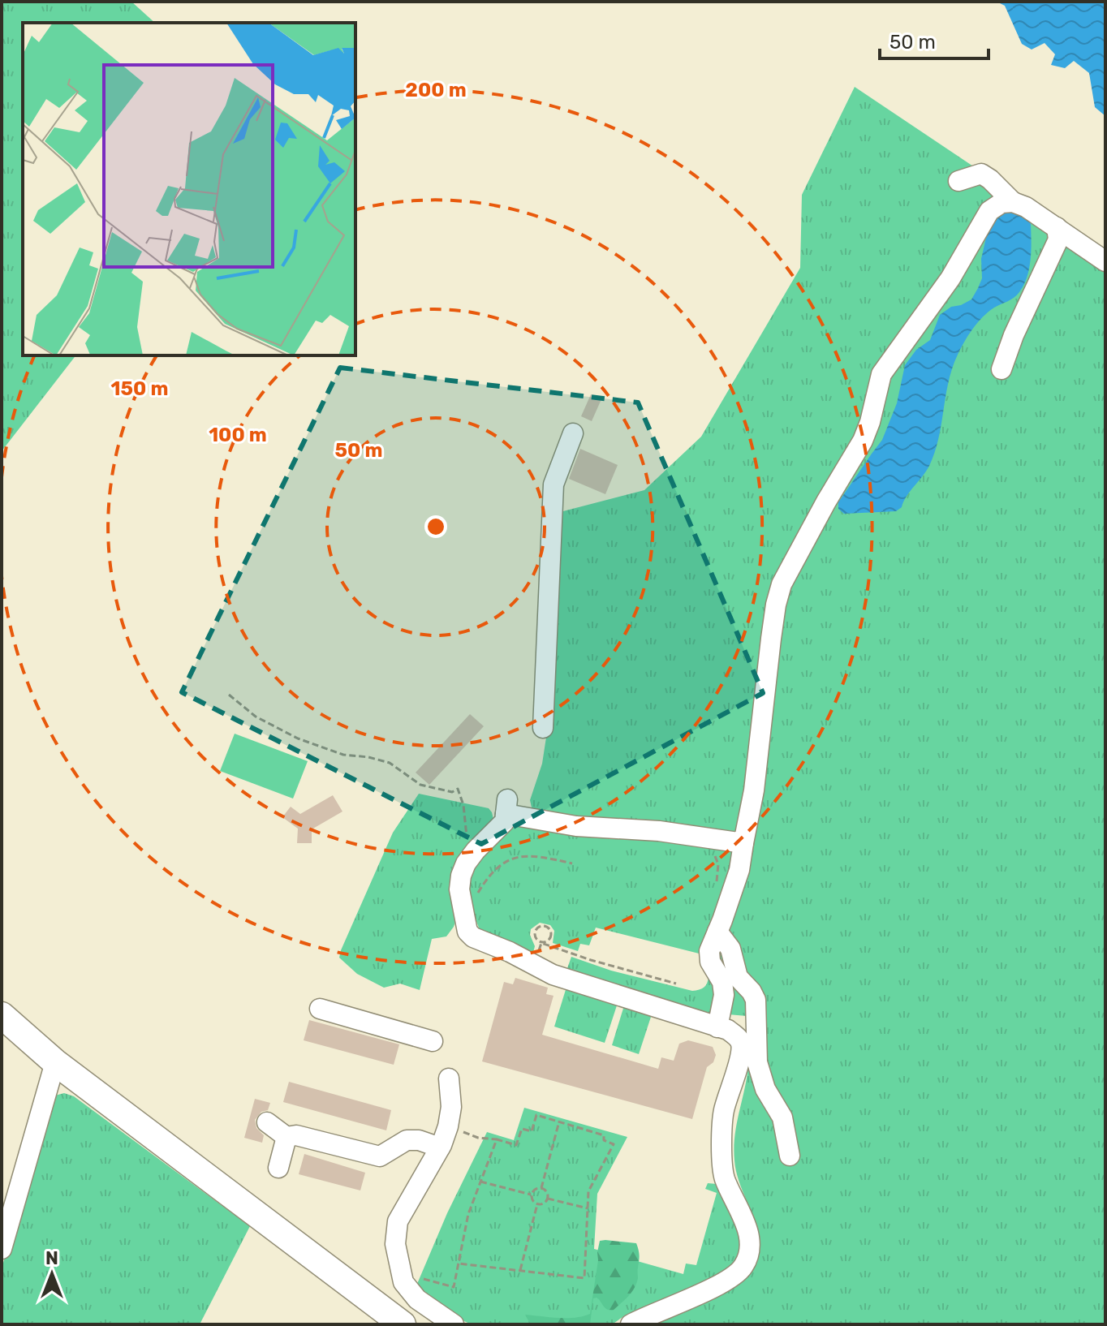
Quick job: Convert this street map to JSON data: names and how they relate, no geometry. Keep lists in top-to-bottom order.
{
  "scale_bar": "50 m",
  "north": "top",
  "rings": [
    "200 m",
    "150 m",
    "100 m",
    "50 m"
  ]
}
